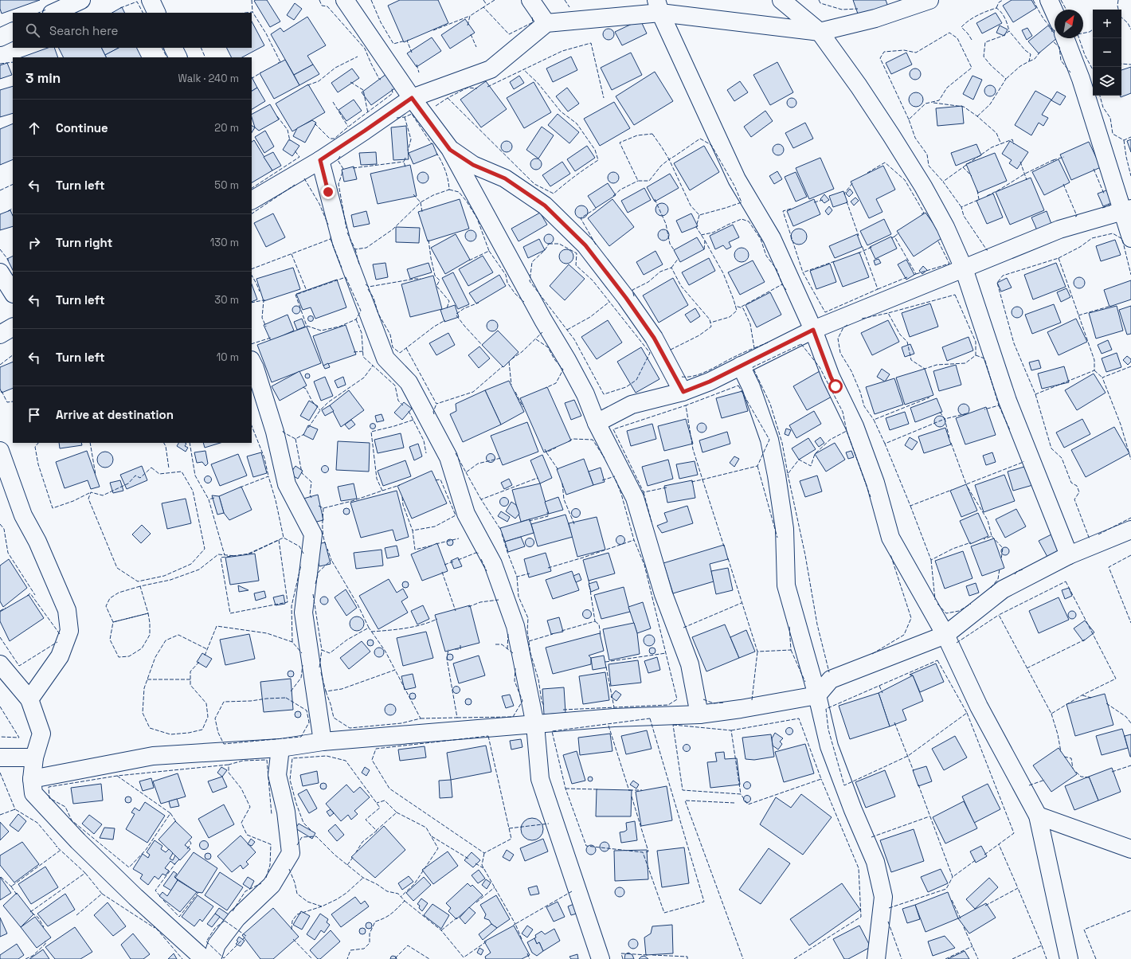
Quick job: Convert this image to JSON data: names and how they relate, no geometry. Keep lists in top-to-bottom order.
{
  "north": "top right",
  "page": {
    "map_buttons": ["+", "−"],
    "search": "Search here",
    "heading": ["3 min", "Walk · 240 m"],
    "list": [
      ["Continue", "20 m"],
      ["Turn left", "50 m"],
      ["Turn right", "130 m"],
      ["Turn left", "30 m"],
      ["Turn left", "10 m"],
      "Arrive at destination"
    ]
  }
}
